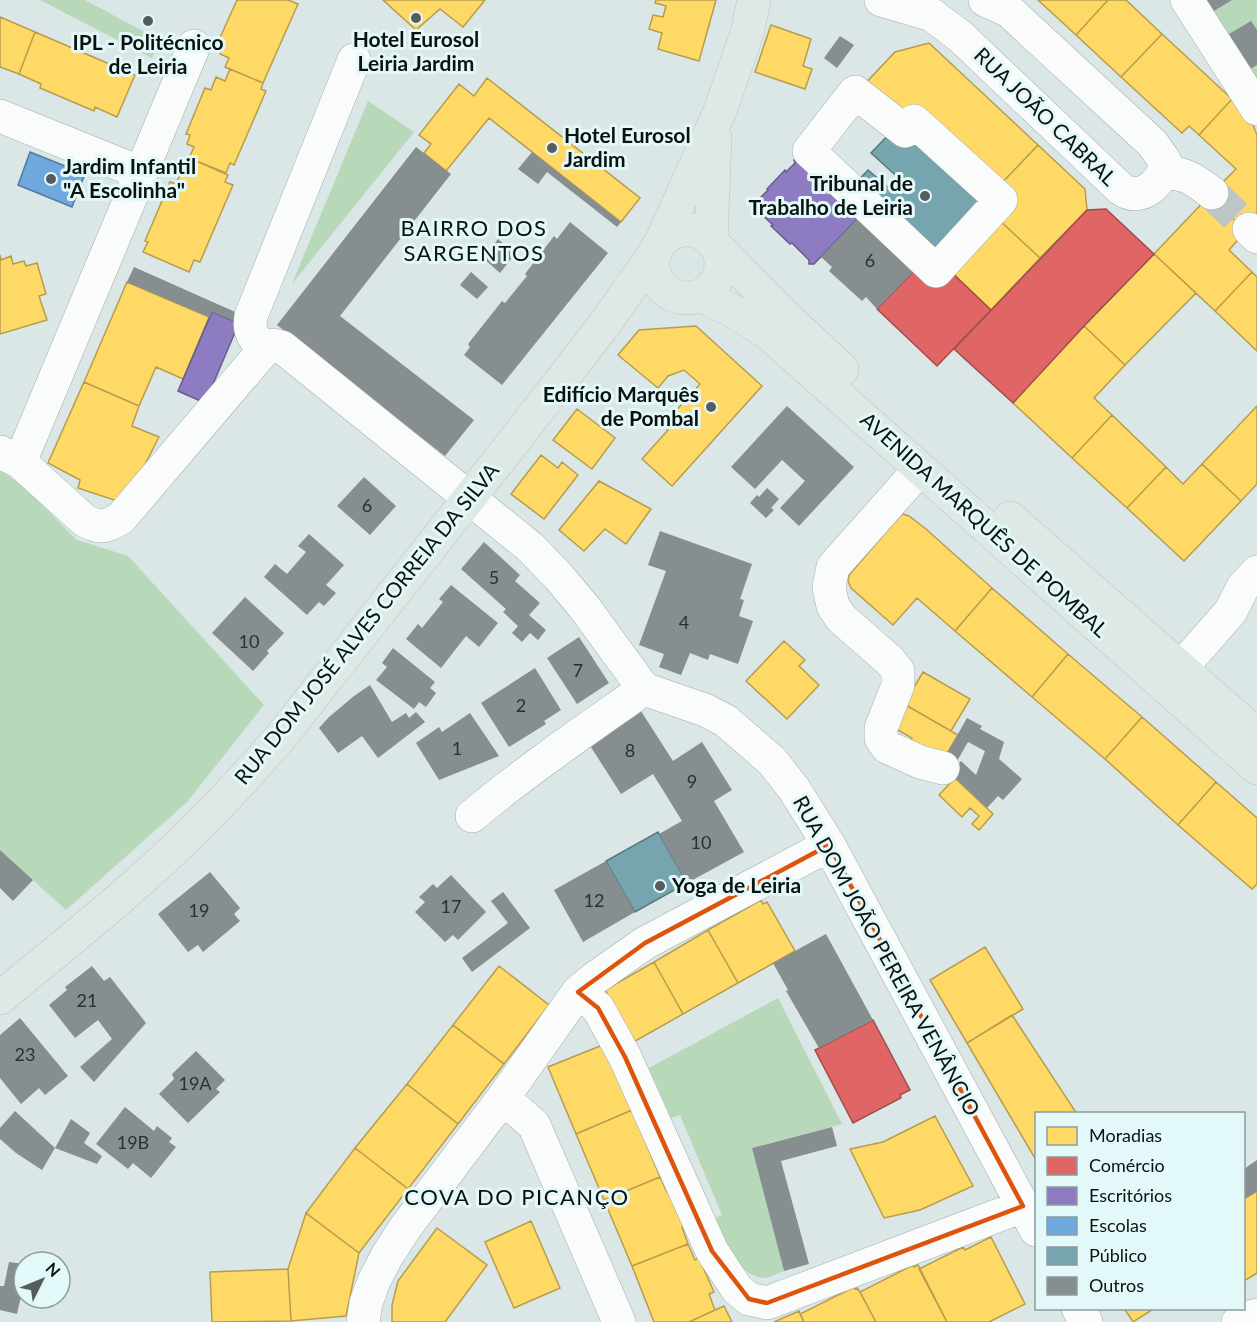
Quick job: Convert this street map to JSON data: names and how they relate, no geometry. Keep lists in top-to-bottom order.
{
  "streets": {
    "main road": ["AVENIDA MARQUÊS DE POMBAL", "RUA DOM JOSÉ ALVES CORREIA DA SILVA"],
    "street": ["RUA JOÃO CABRAL", "RUA DOM JOÃO PEREIRA VENÂNCIO"]
  },
  "crossings": [
    ["AVENIDA MARQUÊS DE POMBAL", "RUA DOM JOSÉ ALVES CORREIA DA SILVA"]
  ],
  "districts": ["BAIRRO DOS SARGENTOS", "COVA DO PICANÇO"],
  "places": [
    "Hotel Eurosol Leiria Jardim",
    "IPL - Politécnico de Leiria",
    "Hotel Eurosol Jardim",
    "Jardim Infantil \"A Escolinha\"",
    "Tribunal de Trabalho de Leiria",
    "Edifício Marquês de Pombal",
    "Yoga de Leiria"
  ],
  "house_numbers": [
    "6",
    "6",
    "5",
    "4",
    "10",
    "7",
    "2",
    "1",
    "8",
    "9",
    "10",
    "12",
    "17",
    "19",
    "21",
    "23",
    "19A",
    "19B"
  ],
  "legend": [
    "Moradias",
    "Comércio",
    "Escritórios",
    "Escolas",
    "Público",
    "Outros"
  ],
  "north": "top right"
}
